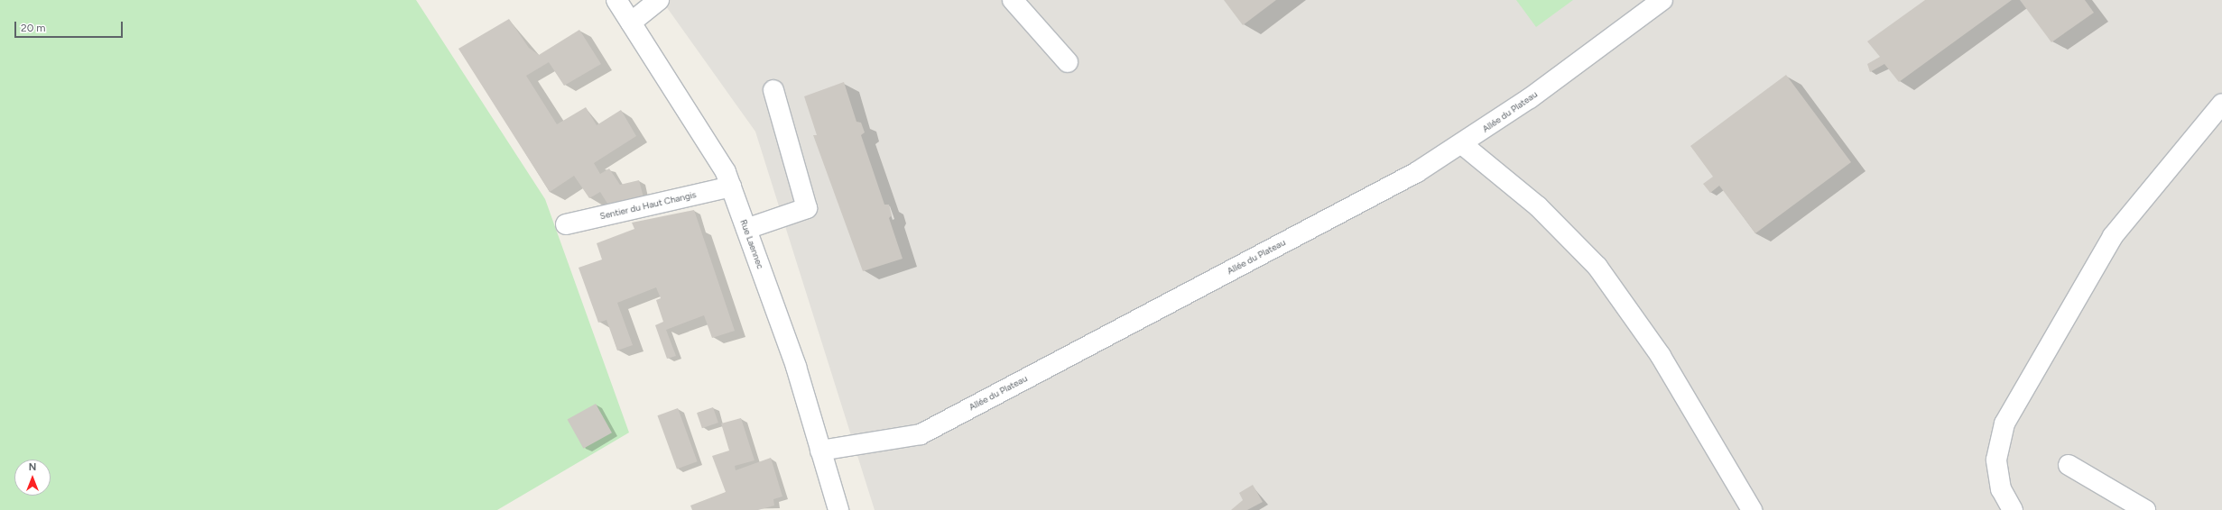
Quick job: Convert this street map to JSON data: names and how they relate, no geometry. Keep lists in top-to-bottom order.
{
  "streets": {
    "street": ["Allée du Plateau", "Sentier du Haut Changis", "Rue Laennec"]
  },
  "crossings": [
    ["Allée du Plateau", "Rue Laennec"],
    ["Sentier du Haut Changis", "Rue Laennec"]
  ],
  "scale_bar": "20 m",
  "north": "top"
}
